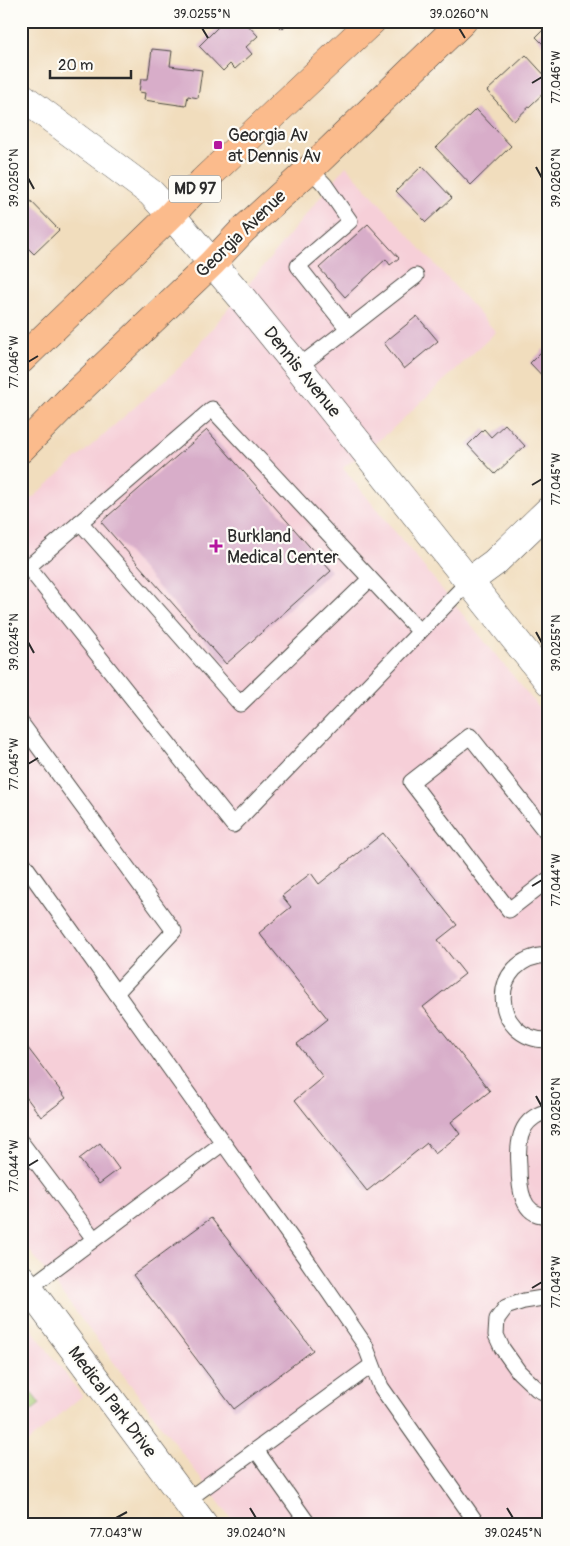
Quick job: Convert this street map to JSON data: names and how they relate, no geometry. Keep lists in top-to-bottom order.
{
  "streets": {
    "main road": ["MD 97", "Georgia Avenue"],
    "street": ["Dennis Avenue", "Medical Park Drive"]
  },
  "crossings": [
    ["MD 97", "Dennis Avenue"],
    ["Georgia Avenue", "Dennis Avenue"]
  ],
  "places": {
    "transit": ["Georgia Av at Dennis Av"],
    "health": ["Burkland Medical Center"]
  },
  "scale_bar": "20 m",
  "coordinates": [
    "39.0255°N",
    "39.0260°N",
    "77.046°W",
    "39.0250°N",
    "77.045°W",
    "39.0245°N",
    "77.044°W",
    "77.043°W",
    "39.0240°N"
  ]
}
